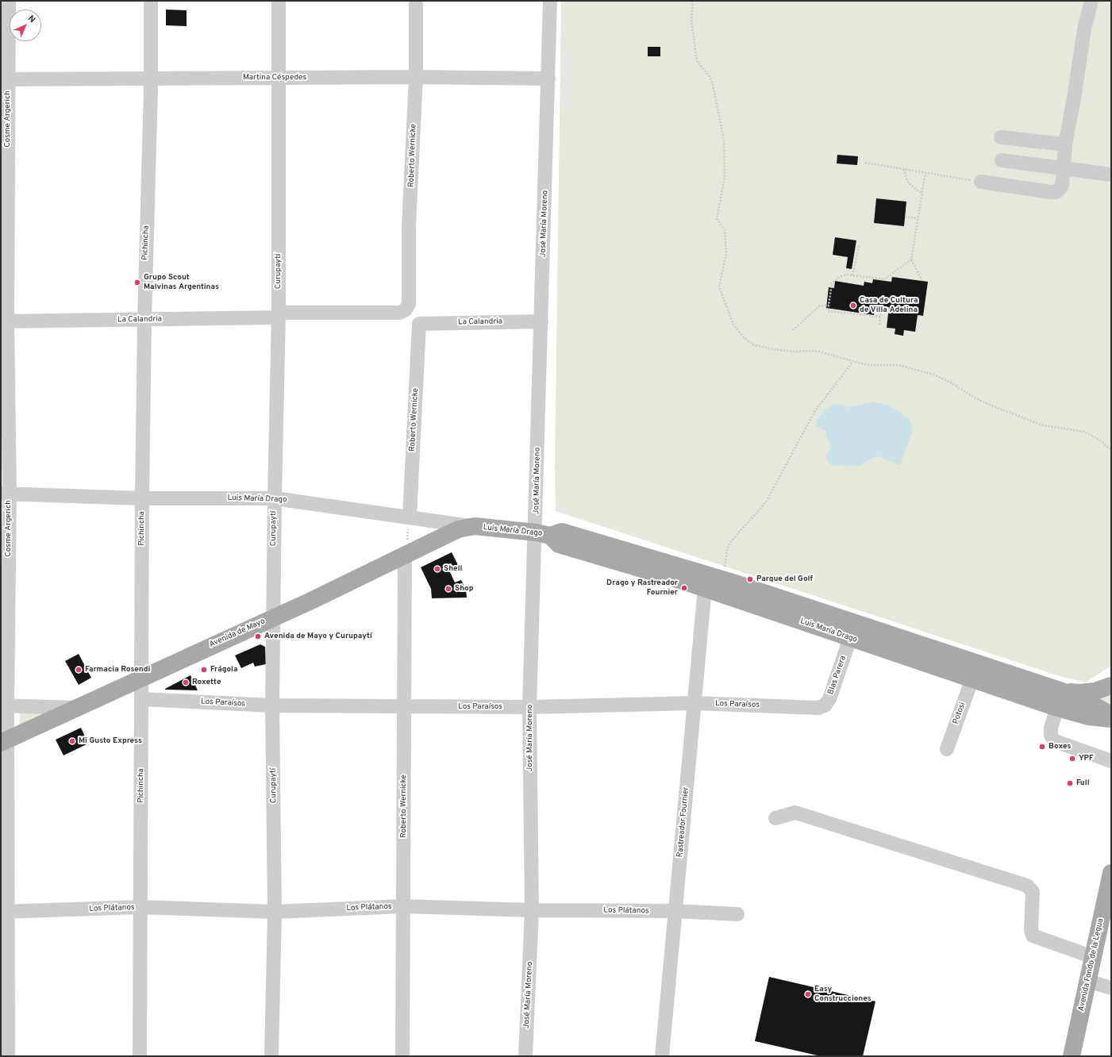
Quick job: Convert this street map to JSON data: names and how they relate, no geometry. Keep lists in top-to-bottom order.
{
  "streets": {
    "main road": ["Luis María Drago", "Avenida de Mayo", "Avenida Fondo de la Legua"],
    "street": [
      "Martina Céspedes",
      "Cosme Argerich",
      "Roberto Wernicke",
      "José María Moreno",
      "Pichincha",
      "Curupaytí",
      "La Calandria",
      "Blas Parera",
      "Los Paraísos",
      "Potosi",
      "Rastreador Fournier",
      "Los Plátanos"
    ]
  },
  "crossings": [
    ["Martina Céspedes", "Cosme Argerich"],
    ["Martina Céspedes", "Roberto Wernicke"],
    ["Martina Céspedes", "José María Moreno"],
    ["Martina Céspedes", "Pichincha"],
    ["Martina Céspedes", "Curupaytí"],
    ["Cosme Argerich", "La Calandria"],
    ["Cosme Argerich", "Luis María Drago"],
    ["Cosme Argerich", "Avenida de Mayo"],
    ["Cosme Argerich", "Los Plátanos"],
    ["Roberto Wernicke", "La Calandria"],
    ["Roberto Wernicke", "Luis María Drago"],
    ["Roberto Wernicke", "Avenida de Mayo"],
    ["Roberto Wernicke", "Los Paraísos"],
    ["Roberto Wernicke", "Los Plátanos"],
    ["José María Moreno", "La Calandria"],
    ["José María Moreno", "Luis María Drago"],
    ["José María Moreno", "Los Paraísos"],
    ["José María Moreno", "Los Plátanos"],
    ["Pichincha", "La Calandria"],
    ["Pichincha", "Luis María Drago"],
    ["Pichincha", "Avenida de Mayo"],
    ["Pichincha", "Los Paraísos"],
    ["Pichincha", "Los Plátanos"],
    ["Curupaytí", "La Calandria"],
    ["Curupaytí", "Luis María Drago"],
    ["Curupaytí", "Avenida de Mayo"],
    ["Curupaytí", "Los Paraísos"],
    ["Curupaytí", "Los Plátanos"],
    ["Luis María Drago", "Avenida de Mayo"],
    ["Luis María Drago", "Blas Parera"],
    ["Luis María Drago", "Potosi"],
    ["Luis María Drago", "Rastreador Fournier"],
    ["Blas Parera", "Los Paraísos"],
    ["Los Paraísos", "Rastreador Fournier"],
    ["Rastreador Fournier", "Los Plátanos"]
  ],
  "places": [
    "Grupo Scout Malvinas Argentinas",
    "Casa de Cultura de Villa Adelina",
    "Shell",
    "Parque del Golf",
    "Drago y Rastreador Fournier",
    "Shop",
    "Avenida de Mayo y Curupaytí",
    "Farmacia Rosendi",
    "Frágola",
    "Roxette",
    "Mi Gusto Express",
    "Boxes",
    "YPF",
    "Full",
    "Easy Construcciones"
  ],
  "north": "top right"
}
